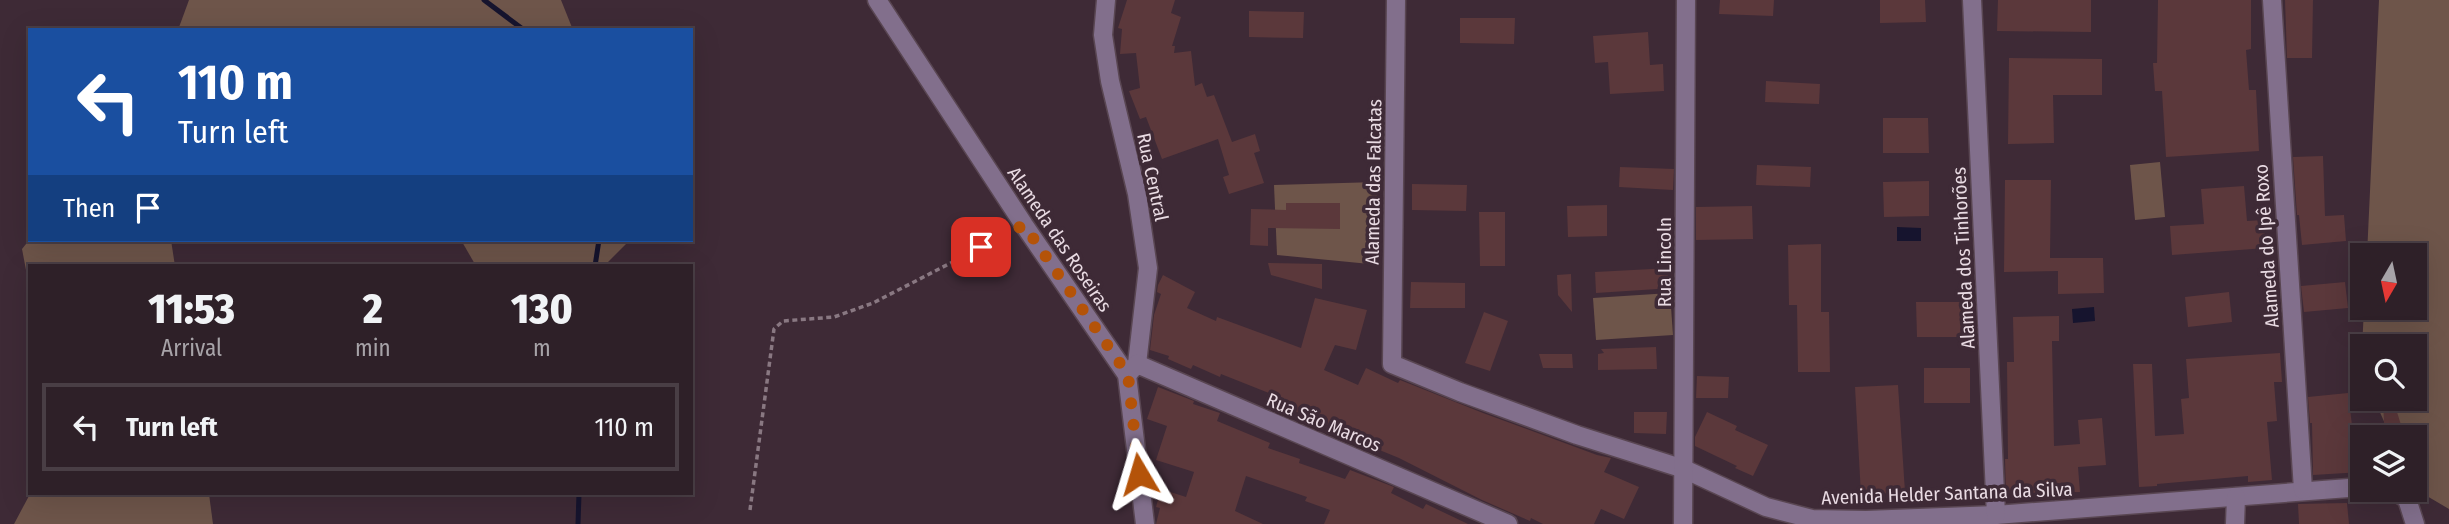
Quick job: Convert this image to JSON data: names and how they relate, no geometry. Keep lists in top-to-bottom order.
{
  "streets": {
    "street": [
      "Rua Central",
      "Alameda das Falcatas",
      "Alameda das Roseiras",
      "Alameda do Ipê Roxo",
      "Alameda dos Tinhorões",
      "Rua Lincoln",
      "Rua São Marcos",
      "Avenida Helder Santana da Silva"
    ]
  },
  "crossings": [
    ["Rua Central", "Alameda das Roseiras"],
    ["Rua Central", "Rua São Marcos"],
    ["Alameda das Falcatas", "Avenida Helder Santana da Silva"],
    ["Alameda das Roseiras", "Rua São Marcos"],
    ["Alameda do Ipê Roxo", "Avenida Helder Santana da Silva"],
    ["Alameda dos Tinhorões", "Avenida Helder Santana da Silva"],
    ["Rua Lincoln", "Avenida Helder Santana da Silva"]
  ],
  "north": "bottom",
  "page": {
    "turn": ["110 m", "Turn left"],
    "then": "Then",
    "eta": [
      "11:53",
      "Arrival",
      "2",
      "min",
      "130",
      "m"
    ],
    "list": [
      {
        "name": "Turn left",
        "value": "110 m"
      }
    ]
  }
}
